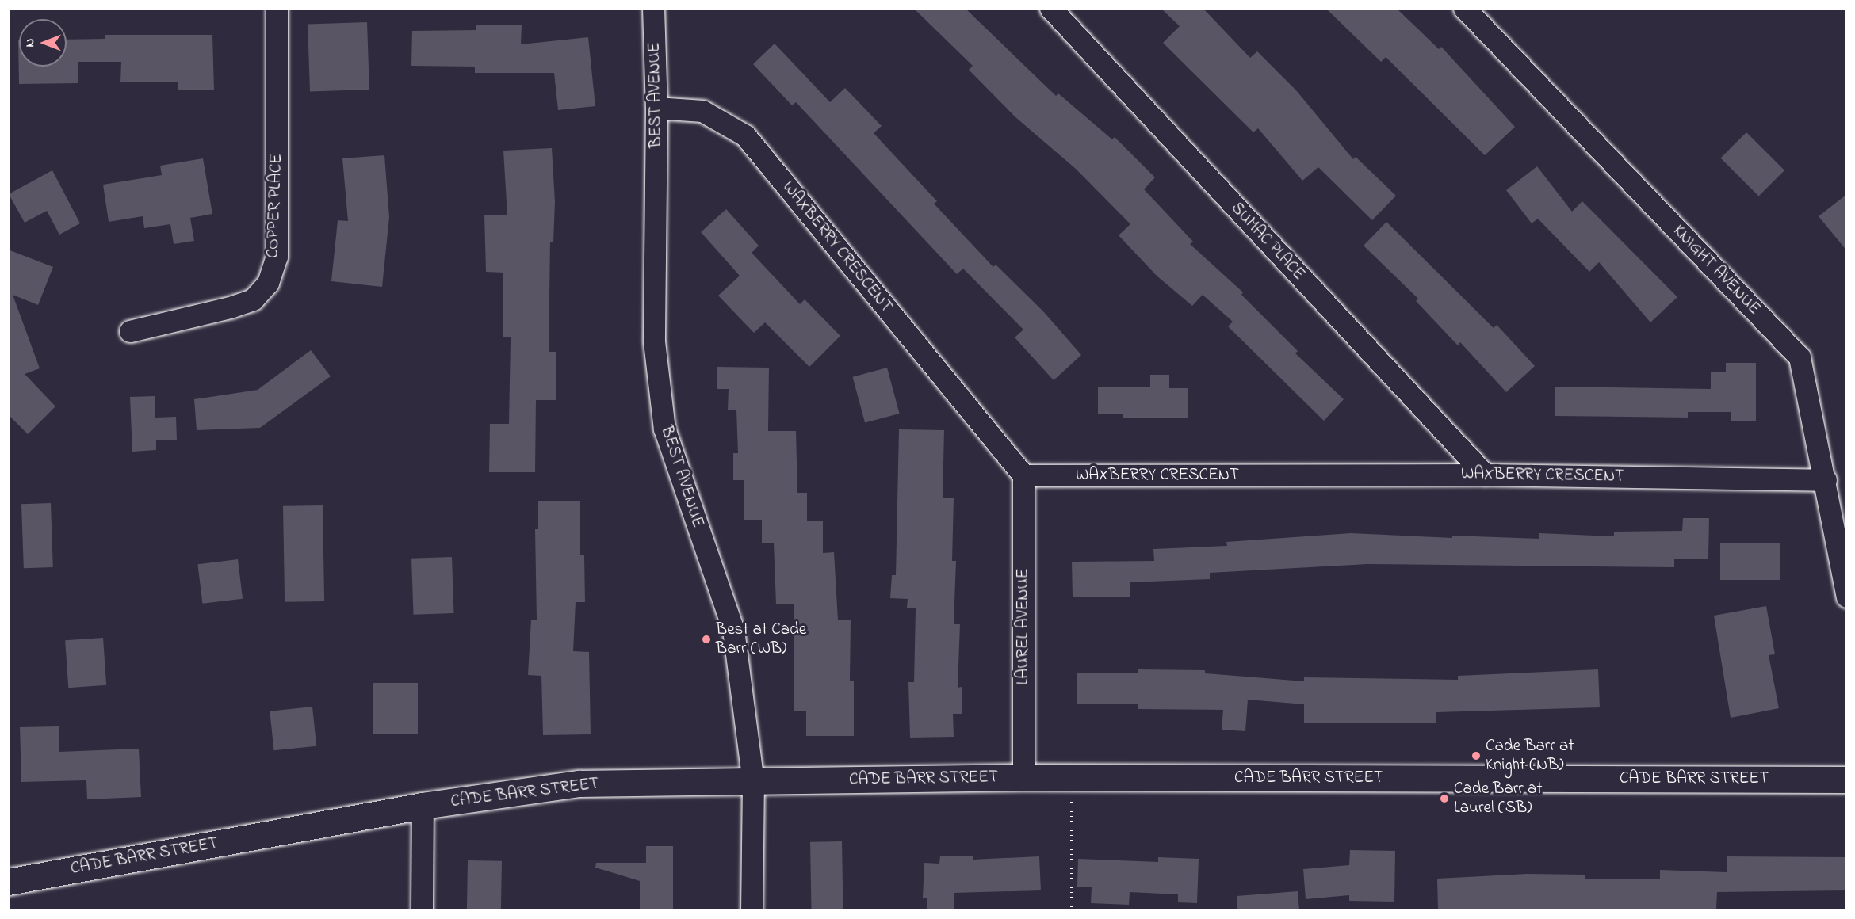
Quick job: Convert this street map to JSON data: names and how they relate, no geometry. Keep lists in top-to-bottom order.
{
  "streets": {
    "street": [
      "BEST AVENUE",
      "COPPER PLACE",
      "SUMAC PLACE",
      "WAXBERRY CRESCENT",
      "KNIGHT AVENUE",
      "LAUREL AVENUE",
      "CADE BARR STREET"
    ]
  },
  "crossings": [
    ["BEST AVENUE", "WAXBERRY CRESCENT"],
    ["BEST AVENUE", "CADE BARR STREET"],
    ["SUMAC PLACE", "WAXBERRY CRESCENT"],
    ["WAXBERRY CRESCENT", "KNIGHT AVENUE"],
    ["WAXBERRY CRESCENT", "LAUREL AVENUE"],
    ["LAUREL AVENUE", "CADE BARR STREET"]
  ],
  "places": ["Best at Cade Barr (WB)", "Cade Barr at Knight (NB)", "Cade Barr at Laurel (SB)"],
  "north": "left"
}
